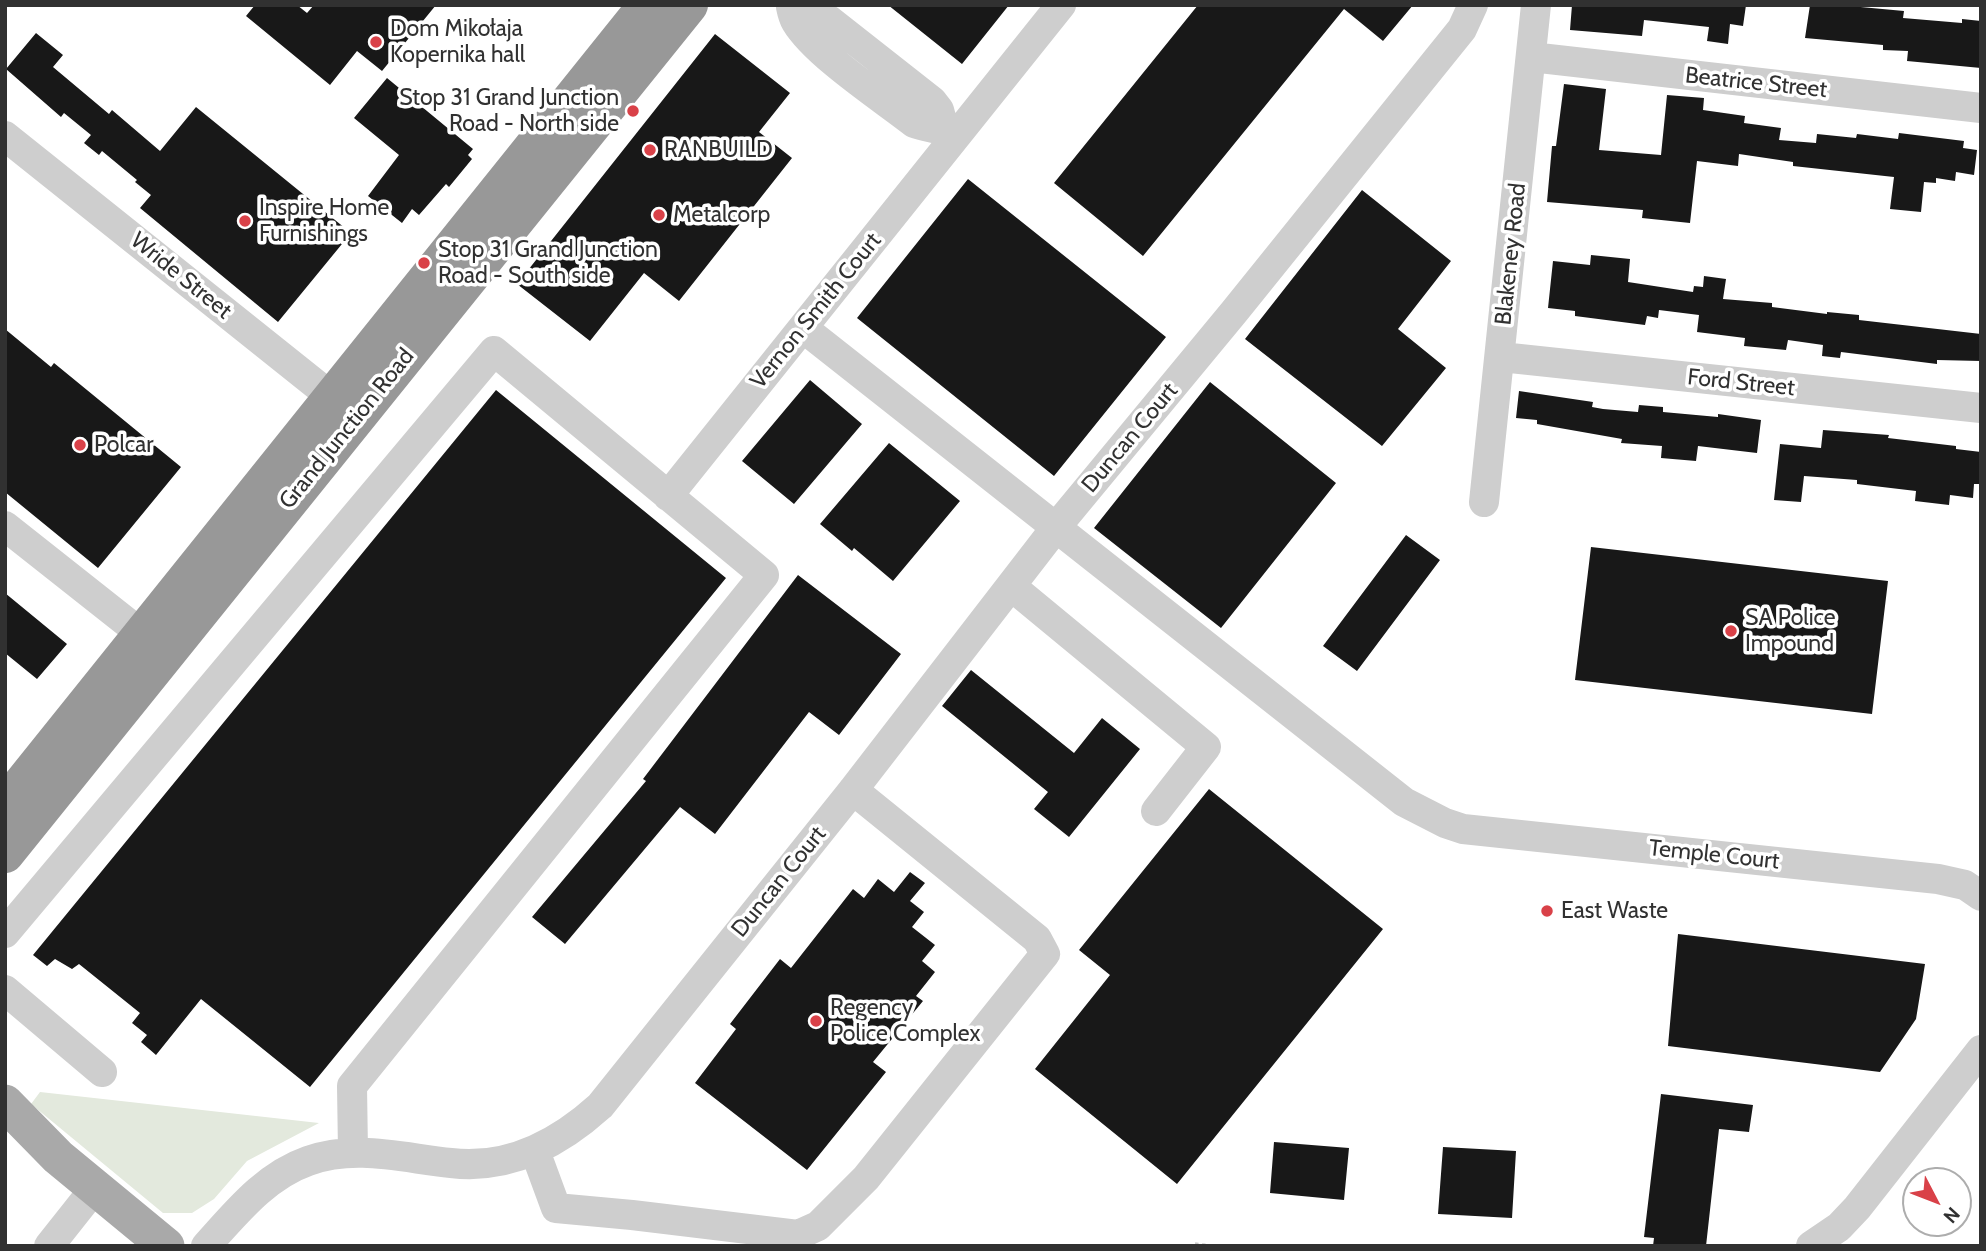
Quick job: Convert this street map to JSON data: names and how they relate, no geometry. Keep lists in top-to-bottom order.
{
  "streets": {
    "highway": ["Grand Junction Road"],
    "street": [
      "Beatrice Street",
      "Blakeney Road",
      "Wride Street",
      "Vernon Smith Court",
      "Ford Street",
      "Duncan Court",
      "Temple Court"
    ]
  },
  "crossings": [
    ["Beatrice Street", "Blakeney Road"],
    ["Blakeney Road", "Ford Street"],
    ["Wride Street", "Grand Junction Road"],
    ["Vernon Smith Court", "Temple Court"],
    ["Duncan Court", "Temple Court"]
  ],
  "places": [
    "Dom Mikołaja Kopernika hall",
    "Stop 31 Grand Junction Road - North side",
    "RANBUILD",
    "Metalcorp",
    "Inspire Home Furnishings",
    "Stop 31 Grand Junction Road - South side",
    "Polcar",
    "SA Police Impound",
    "East Waste",
    "Regency Police Complex"
  ],
  "north": "bottom right"
}
